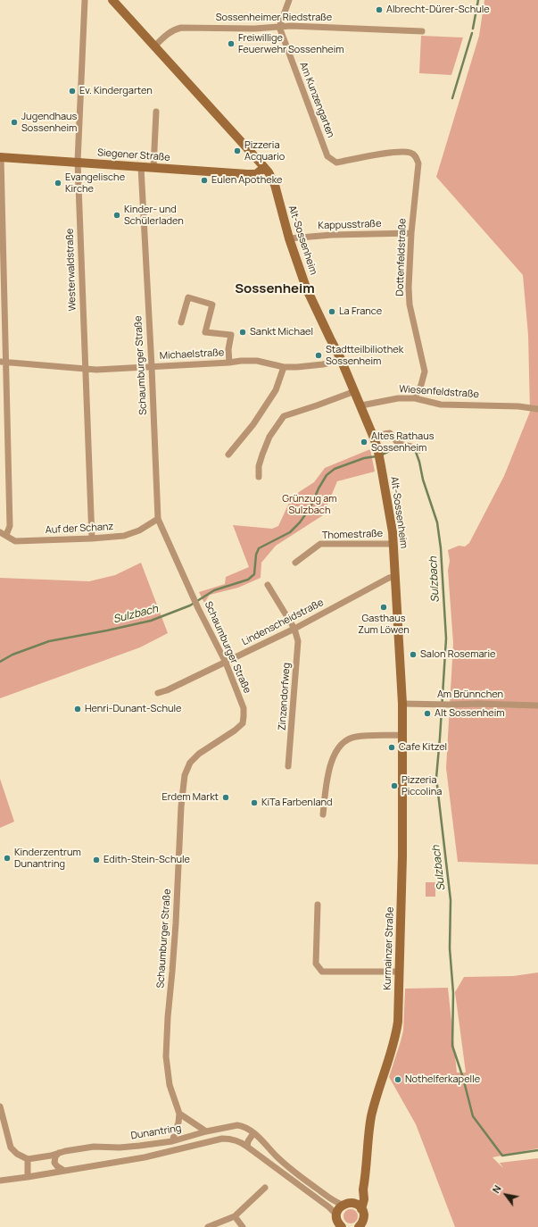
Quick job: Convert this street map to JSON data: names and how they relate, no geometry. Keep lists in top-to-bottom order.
{
  "streets": {
    "main road": ["Siegener Straße", "Alt-Sossenheim", "Kurmainzer Straße"],
    "street": [
      "Sossenheimer Riedstraße",
      "Am Kunzengarten",
      "Kappusstraße",
      "Dottenfeldstraße",
      "Westerwaldstraße",
      "Michaelstraße",
      "Schaumburger Straße",
      "Wiesenfeldstraße",
      "Auf der Schanz",
      "Thomestraße",
      "Lindenscheidstraße",
      "Am Brünnchen",
      "Zinzendorfweg",
      "Dunantring"
    ]
  },
  "crossings": [
    ["Sossenheimer Riedstraße", "Am Kunzengarten"],
    ["Sossenheimer Riedstraße", "Alt-Sossenheim"],
    ["Am Kunzengarten", "Dottenfeldstraße"],
    ["Siegener Straße", "Alt-Sossenheim"],
    ["Siegener Straße", "Westerwaldstraße"],
    ["Siegener Straße", "Schaumburger Straße"],
    ["Kappusstraße", "Alt-Sossenheim"],
    ["Kappusstraße", "Dottenfeldstraße"],
    ["Alt-Sossenheim", "Michaelstraße"],
    ["Alt-Sossenheim", "Wiesenfeldstraße"],
    ["Alt-Sossenheim", "Thomestraße"],
    ["Alt-Sossenheim", "Lindenscheidstraße"],
    ["Alt-Sossenheim", "Am Brünnchen"],
    ["Alt-Sossenheim", "Kurmainzer Straße"],
    ["Dottenfeldstraße", "Wiesenfeldstraße"],
    ["Westerwaldstraße", "Michaelstraße"],
    ["Westerwaldstraße", "Auf der Schanz"],
    ["Michaelstraße", "Schaumburger Straße"],
    ["Schaumburger Straße", "Auf der Schanz"],
    ["Schaumburger Straße", "Lindenscheidstraße"],
    ["Lindenscheidstraße", "Zinzendorfweg"],
    ["Am Brünnchen", "Kurmainzer Straße"]
  ],
  "districts": ["Sossenheim"],
  "water": ["Sulzbach"],
  "parks": ["Grünzug am Sulzbach"],
  "places": [
    "Albrecht-Dürer-Schule",
    "Freiwillige Feuerwehr Sossenheim",
    "Ev. Kindergarten",
    "Jugendhaus Sossenheim",
    "Pizzeria Acquario",
    "Eulen Apotheke",
    "Evangelische Kirche",
    "Kinder- und Schülerladen",
    "La France",
    "Sankt Michael",
    "Stadtteilbiliothek Sossenheim",
    "Altes Rathaus Sossenheim",
    "Gasthaus Zum Löwen",
    "Salon Rosemarie",
    "Henri-Dunant-Schule",
    "Alt Sossenheim",
    "Cafe Kitzel",
    "Pizzeria Piccolina",
    "Erdem Markt",
    "KiTa Farbenland",
    "Kinderzentrum Dunantring",
    "Edith-Stein-Schule",
    "Nothelferkapelle"
  ],
  "north": "top left"
}
